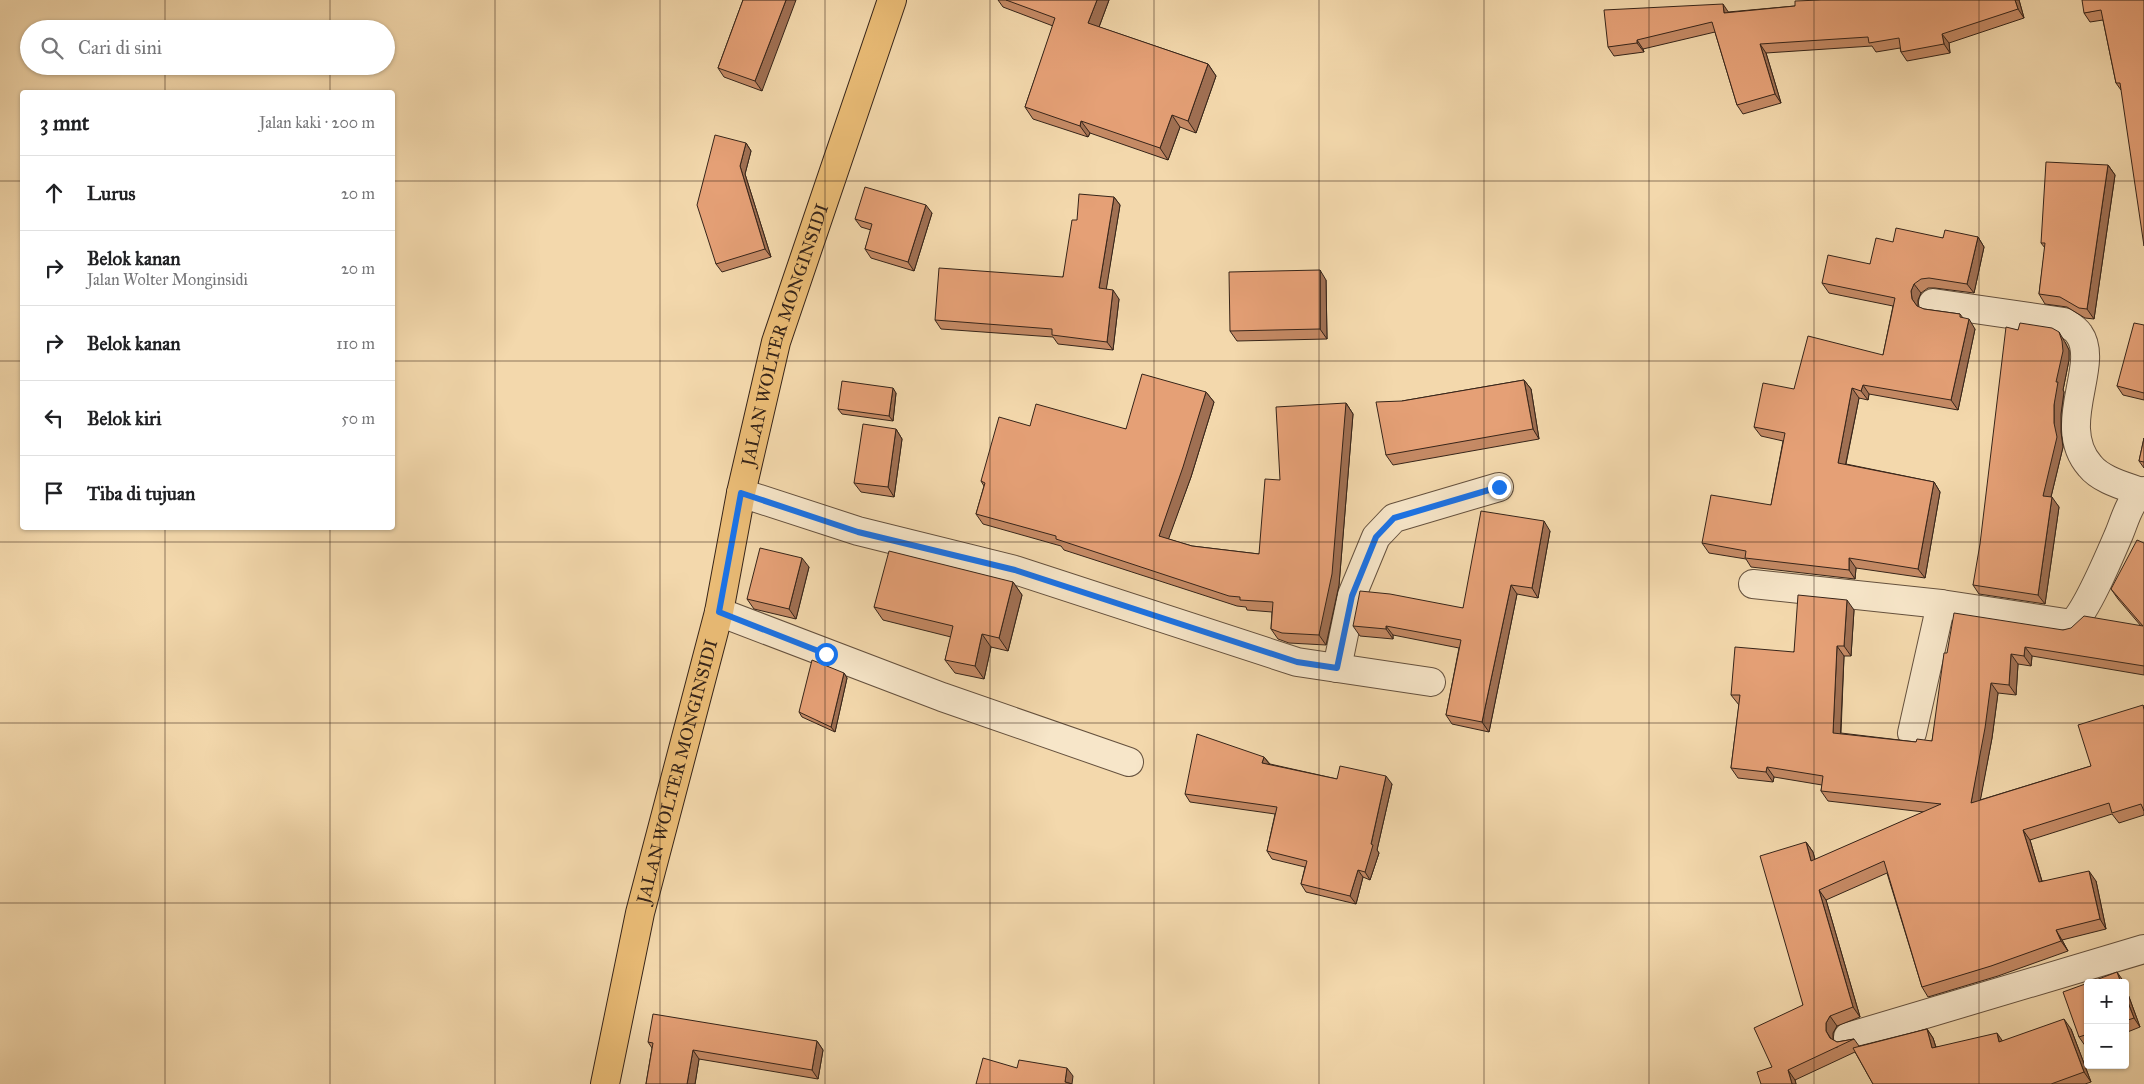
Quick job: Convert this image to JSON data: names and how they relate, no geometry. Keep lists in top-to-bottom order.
{
  "streets": {
    "main road": ["JALAN WOLTER MONGINSIDI"]
  },
  "page": {
    "search": "Cari di sini",
    "heading": ["3 mnt", "Jalan kaki · 200 m"],
    "list": [
      ["Lurus", "20 m"],
      ["Belok kanan", "Jalan Wolter Monginsidi", "20 m"],
      ["Belok kanan", "110 m"],
      ["Belok kiri", "50 m"],
      "Tiba di tujuan"
    ],
    "map_buttons": ["+", "−"]
  }
}
